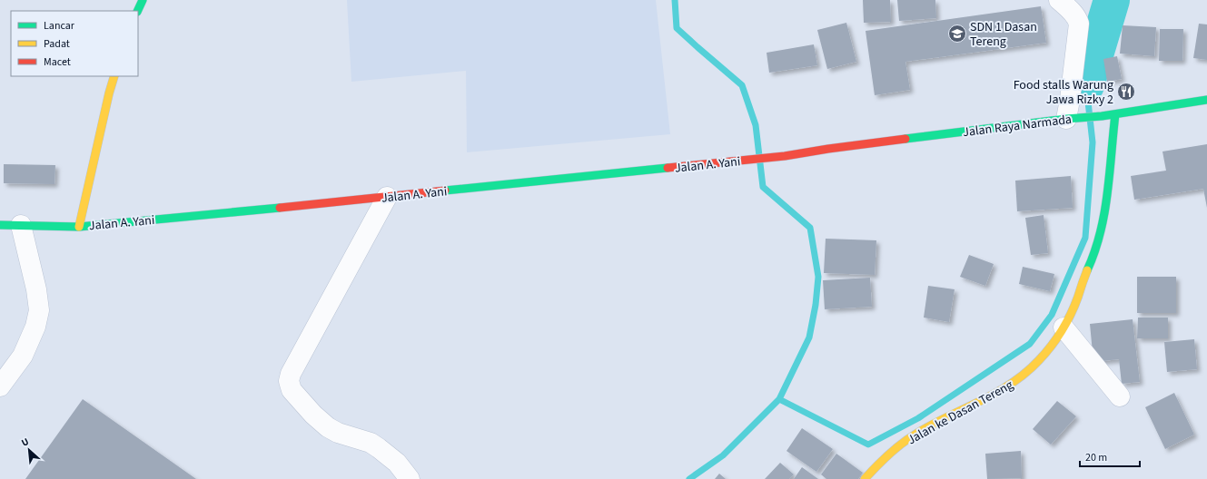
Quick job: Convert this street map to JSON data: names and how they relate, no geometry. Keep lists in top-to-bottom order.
{
  "streets": {
    "main road": ["Jalan Raya Narmada", "Jalan A. Yani", "Jalan ke Dasan Tereng"]
  },
  "crossings": [
    ["Jalan Raya Narmada", "Jalan A. Yani"],
    ["Jalan Raya Narmada", "Jalan ke Dasan Tereng"]
  ],
  "places": {
    "school or university": ["SDN 1 Dasan Tereng"],
    "restaurant": ["Food stalls Warung Jawa Rizky 2"]
  },
  "legend": ["Lancar", "Padat", "Macet"],
  "scale_bar": "20 m",
  "north": "top left"
}
